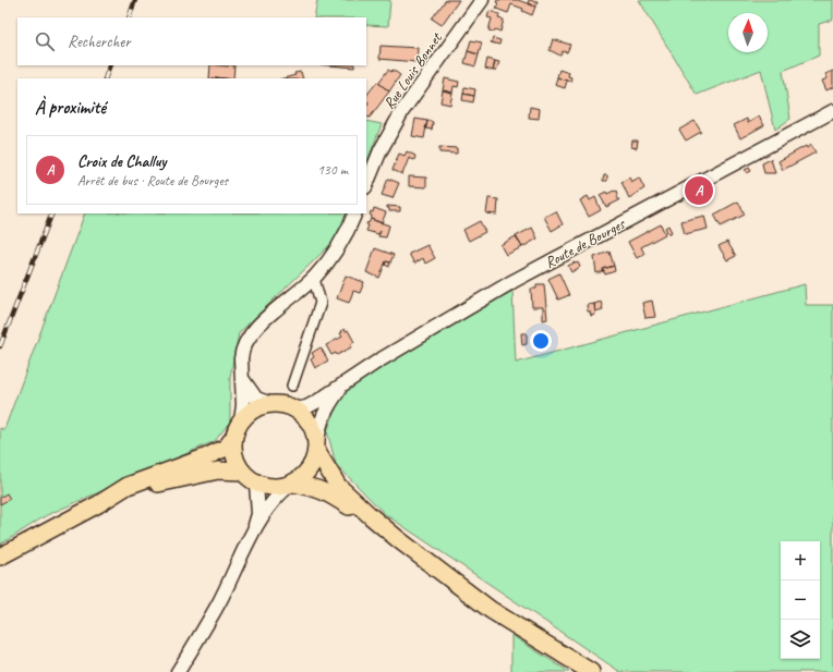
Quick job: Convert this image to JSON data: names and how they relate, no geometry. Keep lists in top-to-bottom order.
{
  "streets": {
    "street": ["Rue Louis Bonnet", "Route de Bourges"]
  },
  "north": "top",
  "page": {
    "search": "Rechercher",
    "heading": "À proximité",
    "list": [
      {
        "mark": "A",
        "name": "Croix de Challuy",
        "note": "Arrêt de bus · Route de Bourges",
        "value": "130 m"
      }
    ],
    "pins": "A",
    "map_buttons": ["+", "−"]
  }
}
